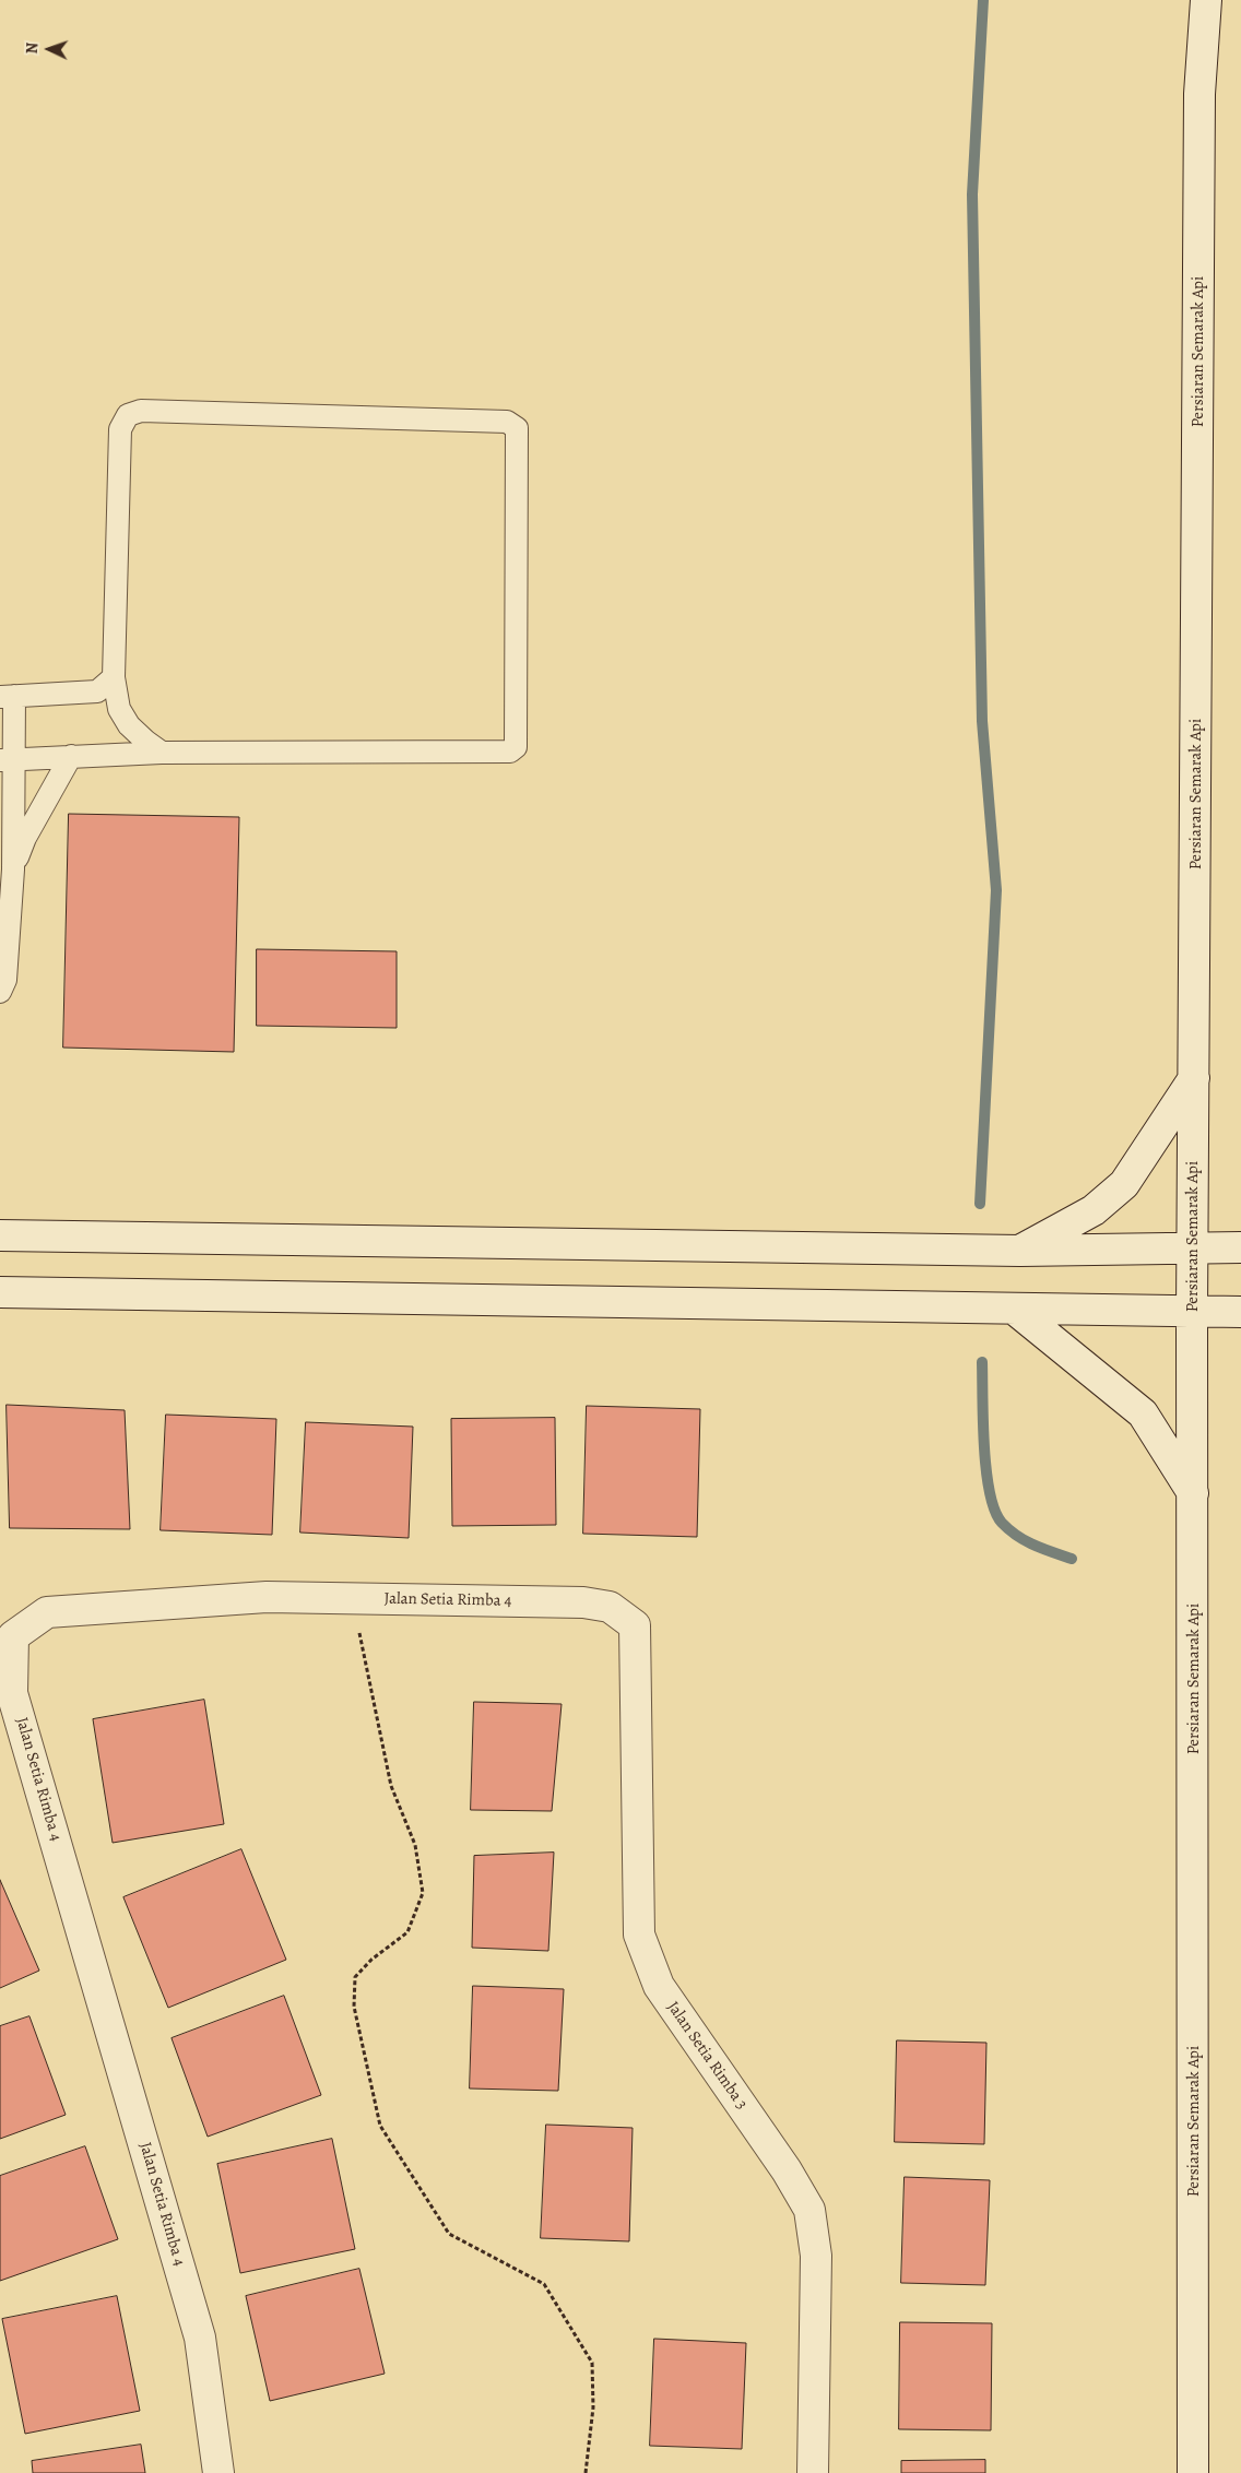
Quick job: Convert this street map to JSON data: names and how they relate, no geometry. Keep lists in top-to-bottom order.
{
  "streets": {
    "street": ["Persiaran Semarak Api", "Jalan Setia Rimba 4", "Jalan Setia Rimba 3"]
  },
  "crossings": [
    ["Jalan Setia Rimba 4", "Jalan Setia Rimba 3"]
  ],
  "north": "left"
}
